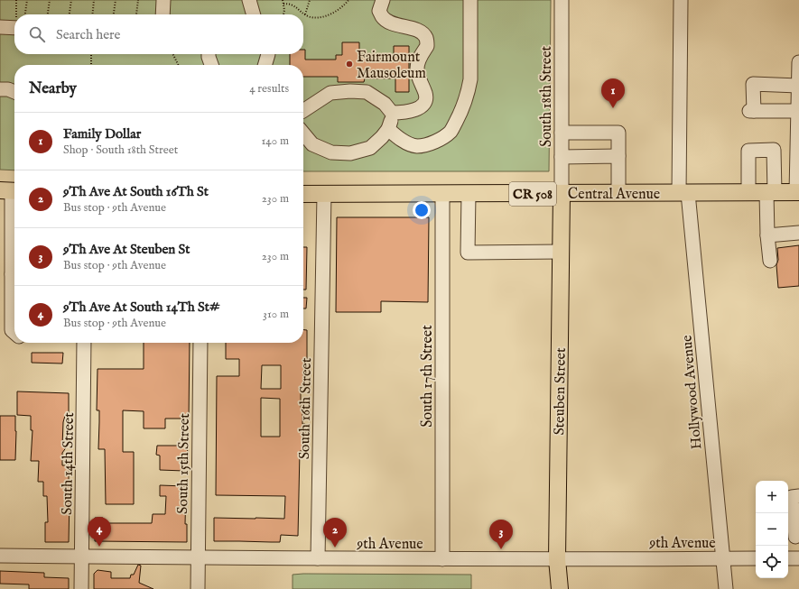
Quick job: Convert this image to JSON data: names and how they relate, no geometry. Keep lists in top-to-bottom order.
{
  "streets": {
    "main road": ["Central Avenue", "CR 508", "Steuben Street"],
    "street": [
      "South 18th Street",
      "South 17th Street",
      "Hollywood Avenue",
      "South 16th Street",
      "South 14th Street",
      "South 15th Street",
      "9th Avenue"
    ]
  },
  "crossings": [
    ["South 18th Street", "Central Avenue"],
    ["South 18th Street", "Steuben Street"],
    ["Central Avenue", "South 17th Street"],
    ["Central Avenue", "Steuben Street"],
    ["Central Avenue", "Hollywood Avenue"],
    ["Central Avenue", "South 16th Street"],
    ["South 17th Street", "9th Avenue"],
    ["Steuben Street", "9th Avenue"],
    ["Hollywood Avenue", "9th Avenue"],
    ["South 16th Street", "9th Avenue"],
    ["South 14th Street", "9th Avenue"],
    ["South 15th Street", "9th Avenue"]
  ],
  "places": ["Fairmount Mausoleum"],
  "page": {
    "search": "Search here",
    "heading": ["Nearby", "4 results"],
    "pins": [
      "1",
      "4",
      "2",
      "3"
    ],
    "list": [
      {
        "mark": "1",
        "name": "Family Dollar",
        "note": "Shop · South 18th Street",
        "value": "140 m"
      },
      {
        "mark": "2",
        "name": "9Th Ave At South 16Th St",
        "note": "Bus stop · 9th Avenue",
        "value": "230 m"
      },
      {
        "mark": "3",
        "name": "9Th Ave At Steuben St",
        "note": "Bus stop · 9th Avenue",
        "value": "230 m"
      },
      {
        "mark": "4",
        "name": "9Th Ave At South 14Th St#",
        "note": "Bus stop · 9th Avenue",
        "value": "310 m"
      }
    ],
    "map_buttons": ["+", "−"]
  }
}
